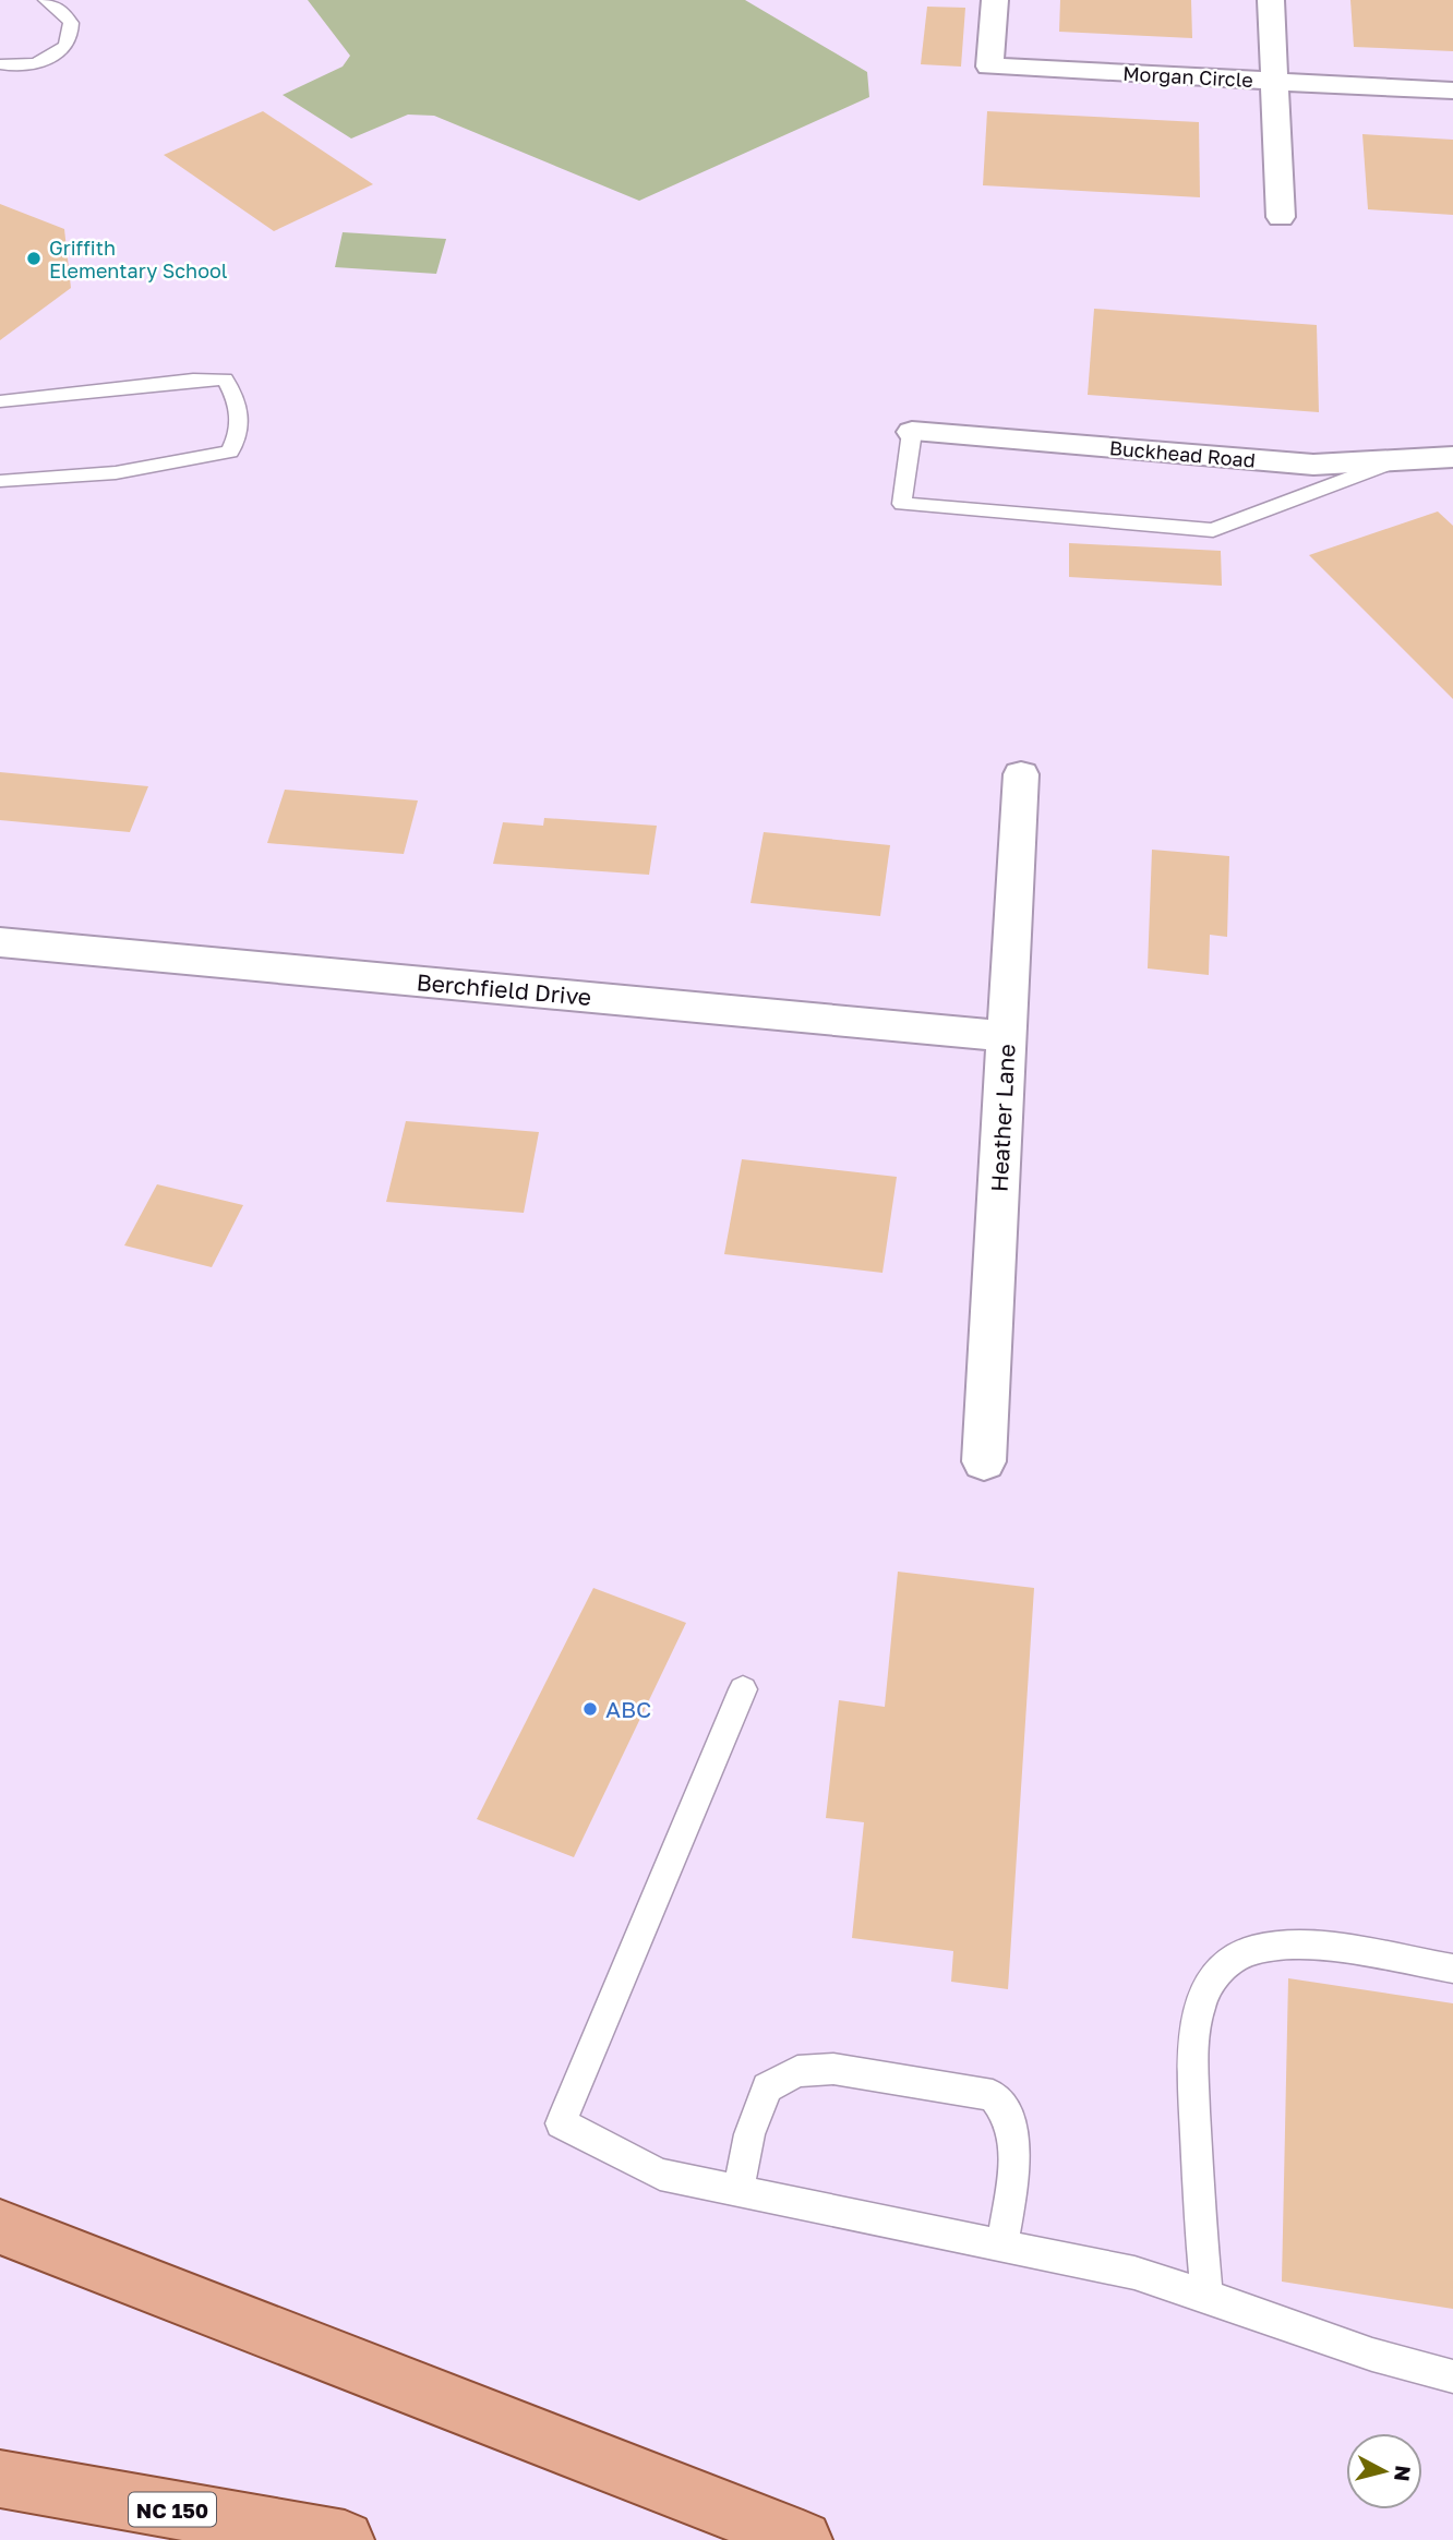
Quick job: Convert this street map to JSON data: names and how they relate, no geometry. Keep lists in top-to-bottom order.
{
  "streets": {
    "main road": ["NC 150"],
    "street": [
      "Morgan Circle",
      "Buckhead Road",
      "Berchfield Drive",
      "Heather Lane"
    ]
  },
  "crossings": [
    ["Berchfield Drive", "Heather Lane"]
  ],
  "places": ["Griffith Elementary School", "ABC"],
  "north": "right"
}
